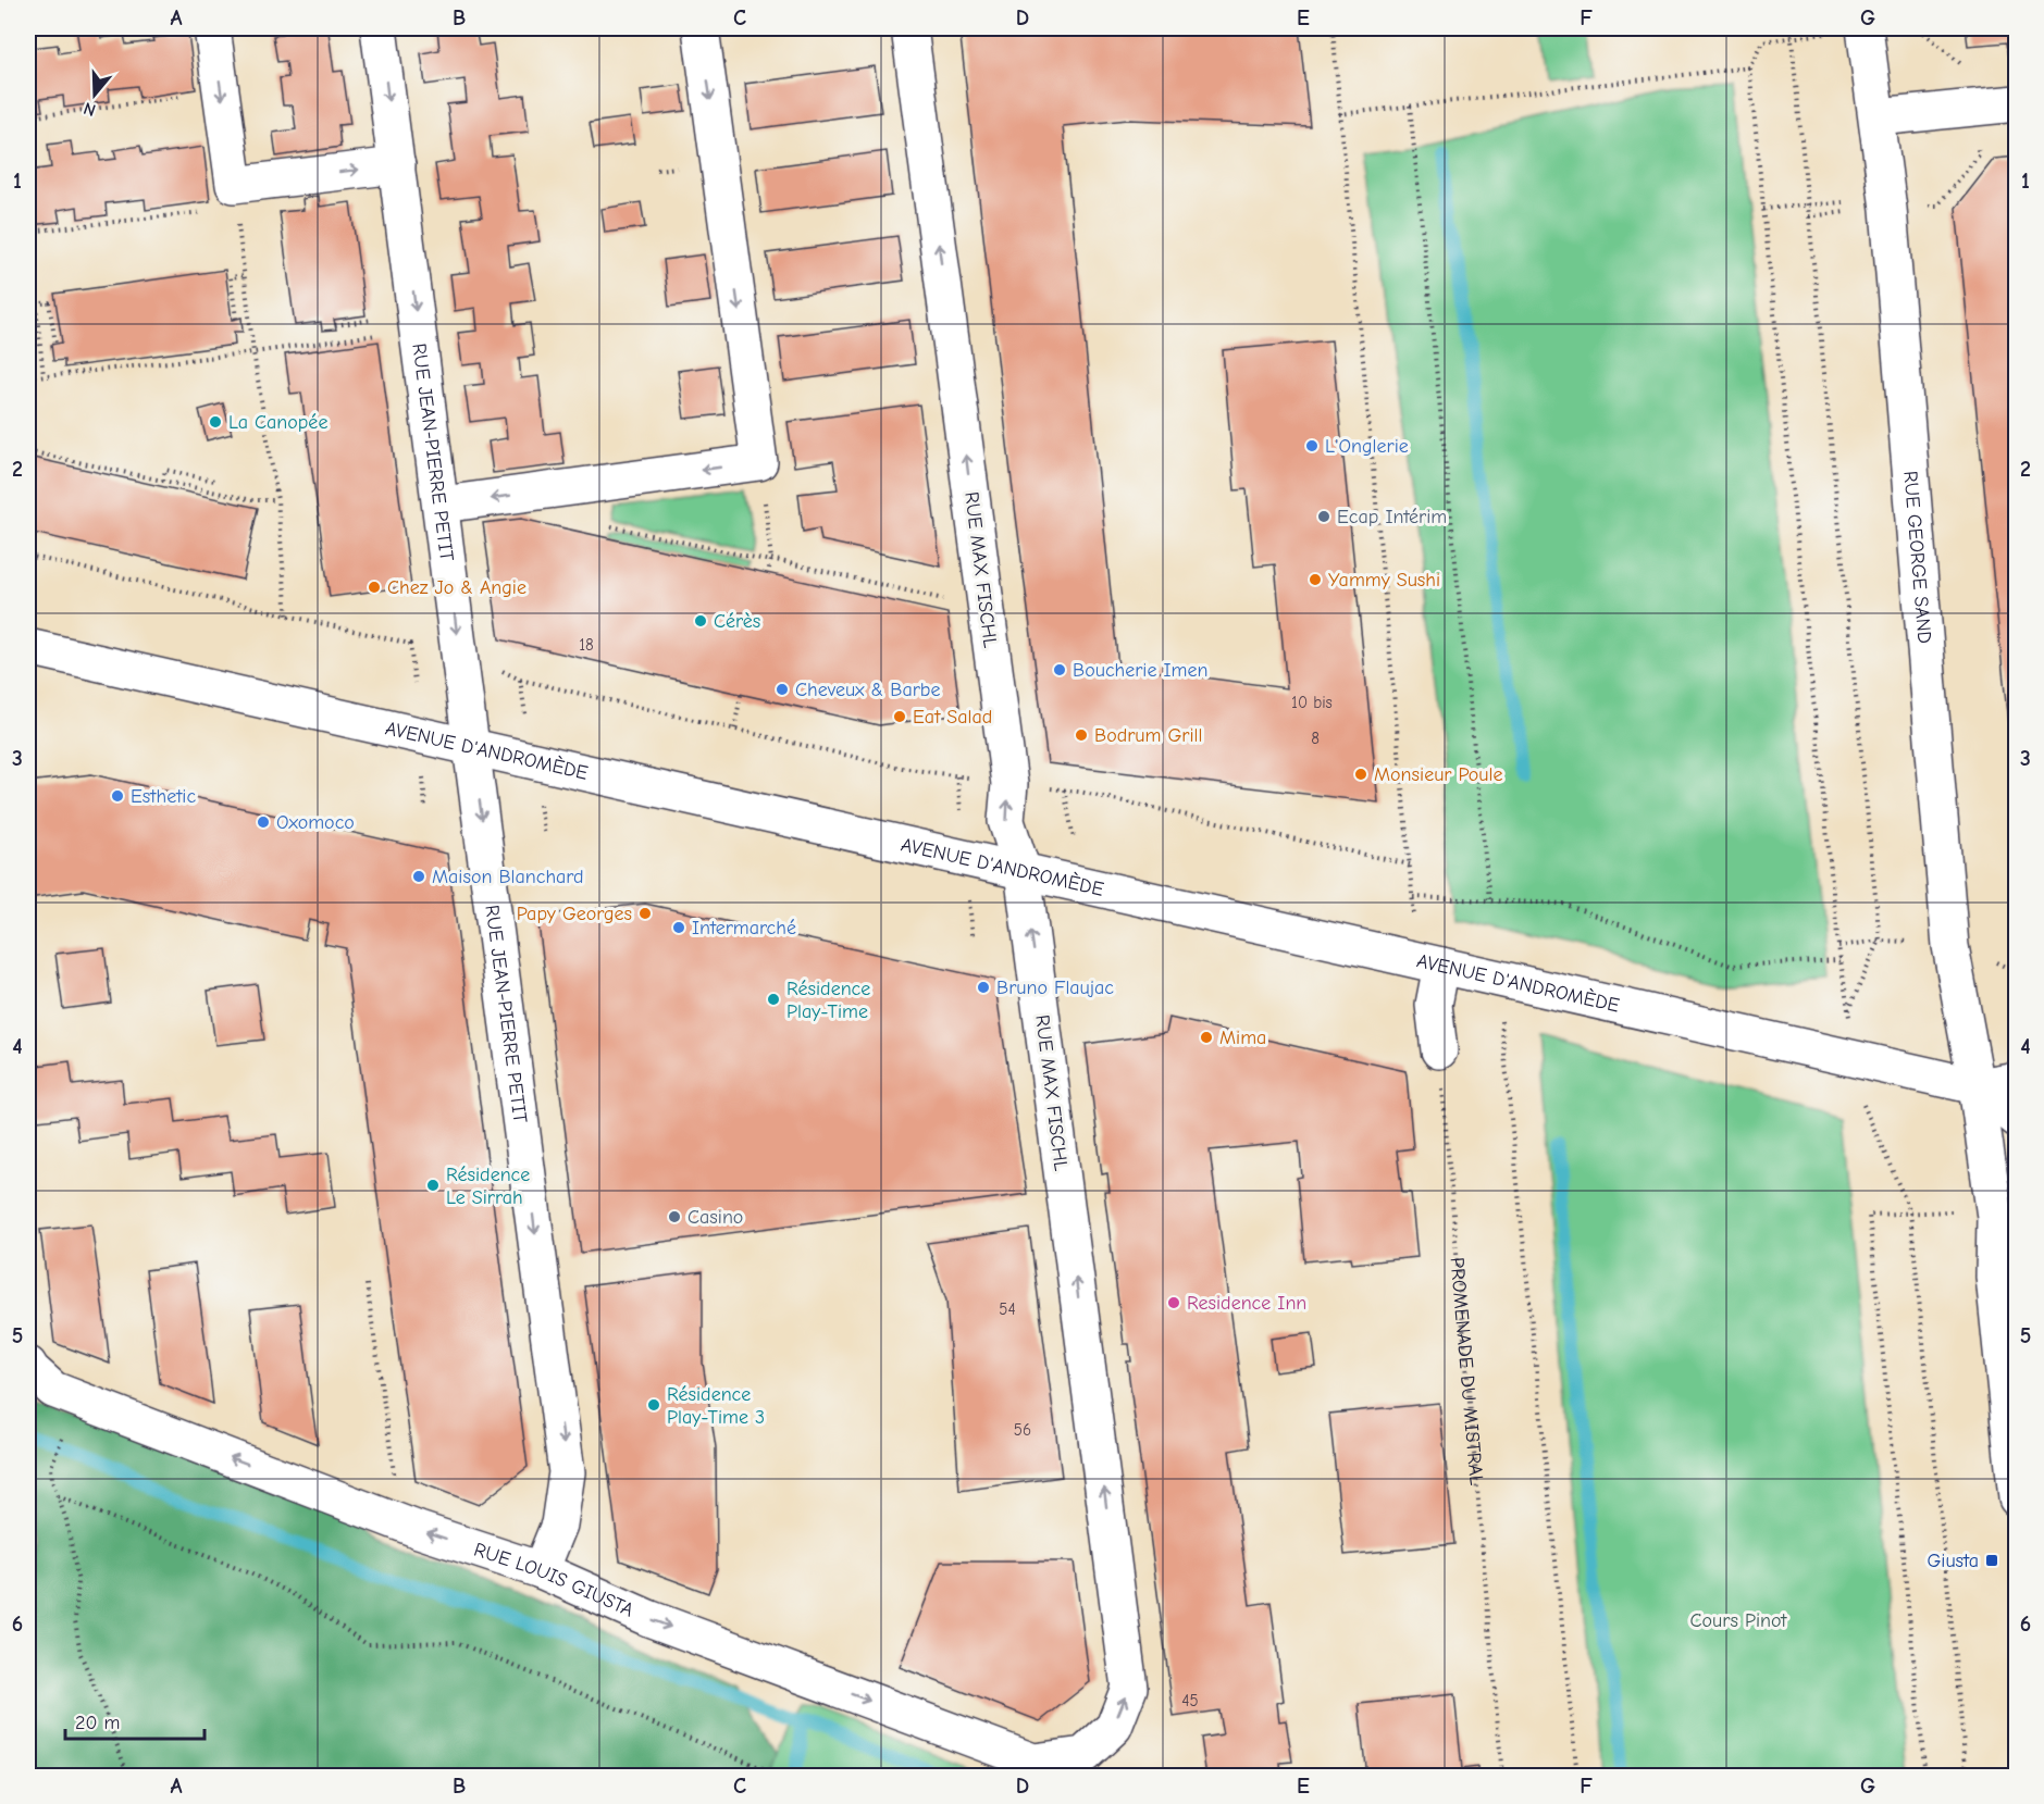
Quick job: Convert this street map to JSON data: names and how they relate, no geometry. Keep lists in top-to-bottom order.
{
  "streets": {
    "street": [
      "RUE JEAN-PIERRE PETIT",
      "RUE GEORGE SAND",
      "RUE MAX FISCHL",
      "AVENUE D'ANDROMÈDE",
      "RUE LOUIS GIUSTA"
    ],
    "path": ["PROMENADE DU MISTRAL"]
  },
  "crossings": [
    ["RUE JEAN-PIERRE PETIT", "AVENUE D'ANDROMÈDE"],
    ["RUE JEAN-PIERRE PETIT", "RUE LOUIS GIUSTA"],
    ["RUE GEORGE SAND", "AVENUE D'ANDROMÈDE"],
    ["RUE MAX FISCHL", "AVENUE D'ANDROMÈDE"],
    ["RUE MAX FISCHL", "RUE LOUIS GIUSTA"]
  ],
  "one_way": ["RUE MAX FISCHL"],
  "parks": ["Cours Pinot"],
  "places": {
    "other": [
      "La Canopée",
      "L'Onglerie",
      "Ecap Intérim",
      "Yammy Sushi",
      "Chez Jo & Angie",
      "Cérès",
      "Boucherie Imen",
      "Cheveux & Barbe",
      "Eat Salad",
      "Bodrum Grill",
      "Monsieur Poule",
      "Esthetic",
      "Oxomoco",
      "Maison Blanchard",
      "Papy Georges",
      "Intermarché",
      "Bruno Flaujac",
      "Résidence Play-Time",
      "Mima",
      "Résidence Le Sirrah",
      "Casino",
      "Residence Inn",
      "Résidence Play-Time 3"
    ],
    "transit": ["Giusta"]
  },
  "house_numbers": [
    "18",
    "10 bis",
    "8",
    "54",
    "56",
    "45"
  ],
  "scale_bar": "20 m",
  "north": "bottom",
  "grid": {
    "columns": [
      "A",
      "B",
      "C",
      "D",
      "E",
      "F",
      "G"
    ],
    "rows": [
      "1",
      "2",
      "3",
      "4",
      "5",
      "6"
    ]
  }
}
